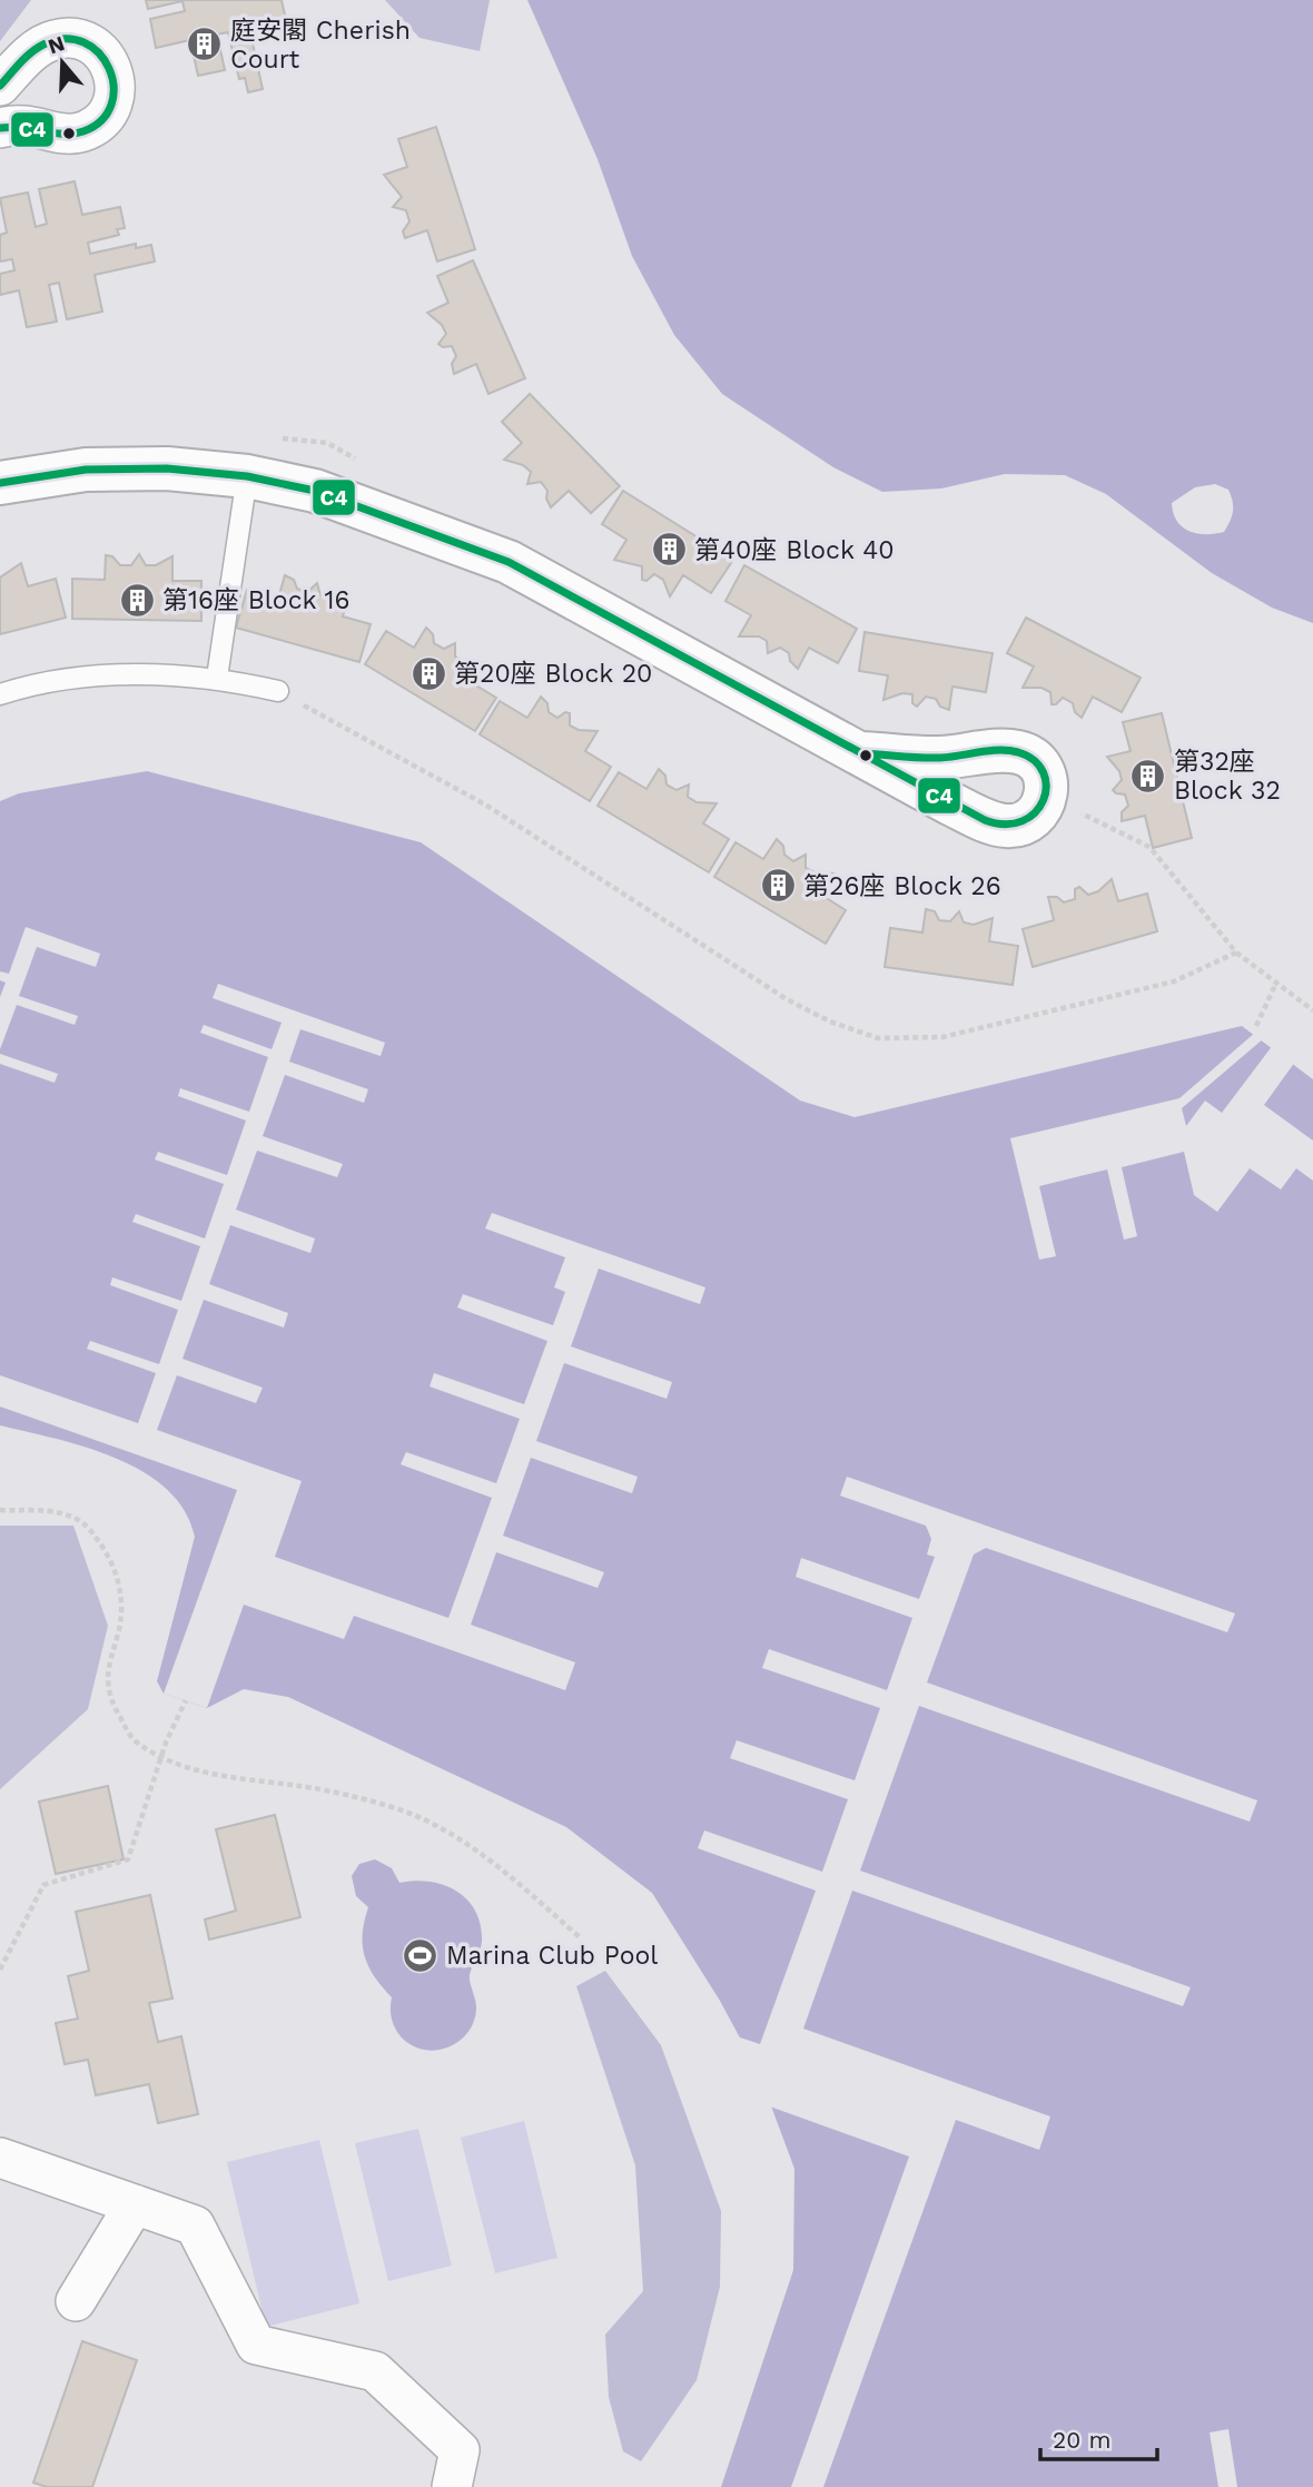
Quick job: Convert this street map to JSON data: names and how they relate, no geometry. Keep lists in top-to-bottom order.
{
  "places": {
    "building": [
      "庭安閣 Cherish Court",
      "第40座 Block 40",
      "第16座 Block 16",
      "第20座 Block 20",
      "第32座 Block 32",
      "第26座 Block 26"
    ],
    "sports": ["Marina Club Pool"]
  },
  "lines": ["transit line C4"],
  "scale_bar": "20 m",
  "north": "top"
}
